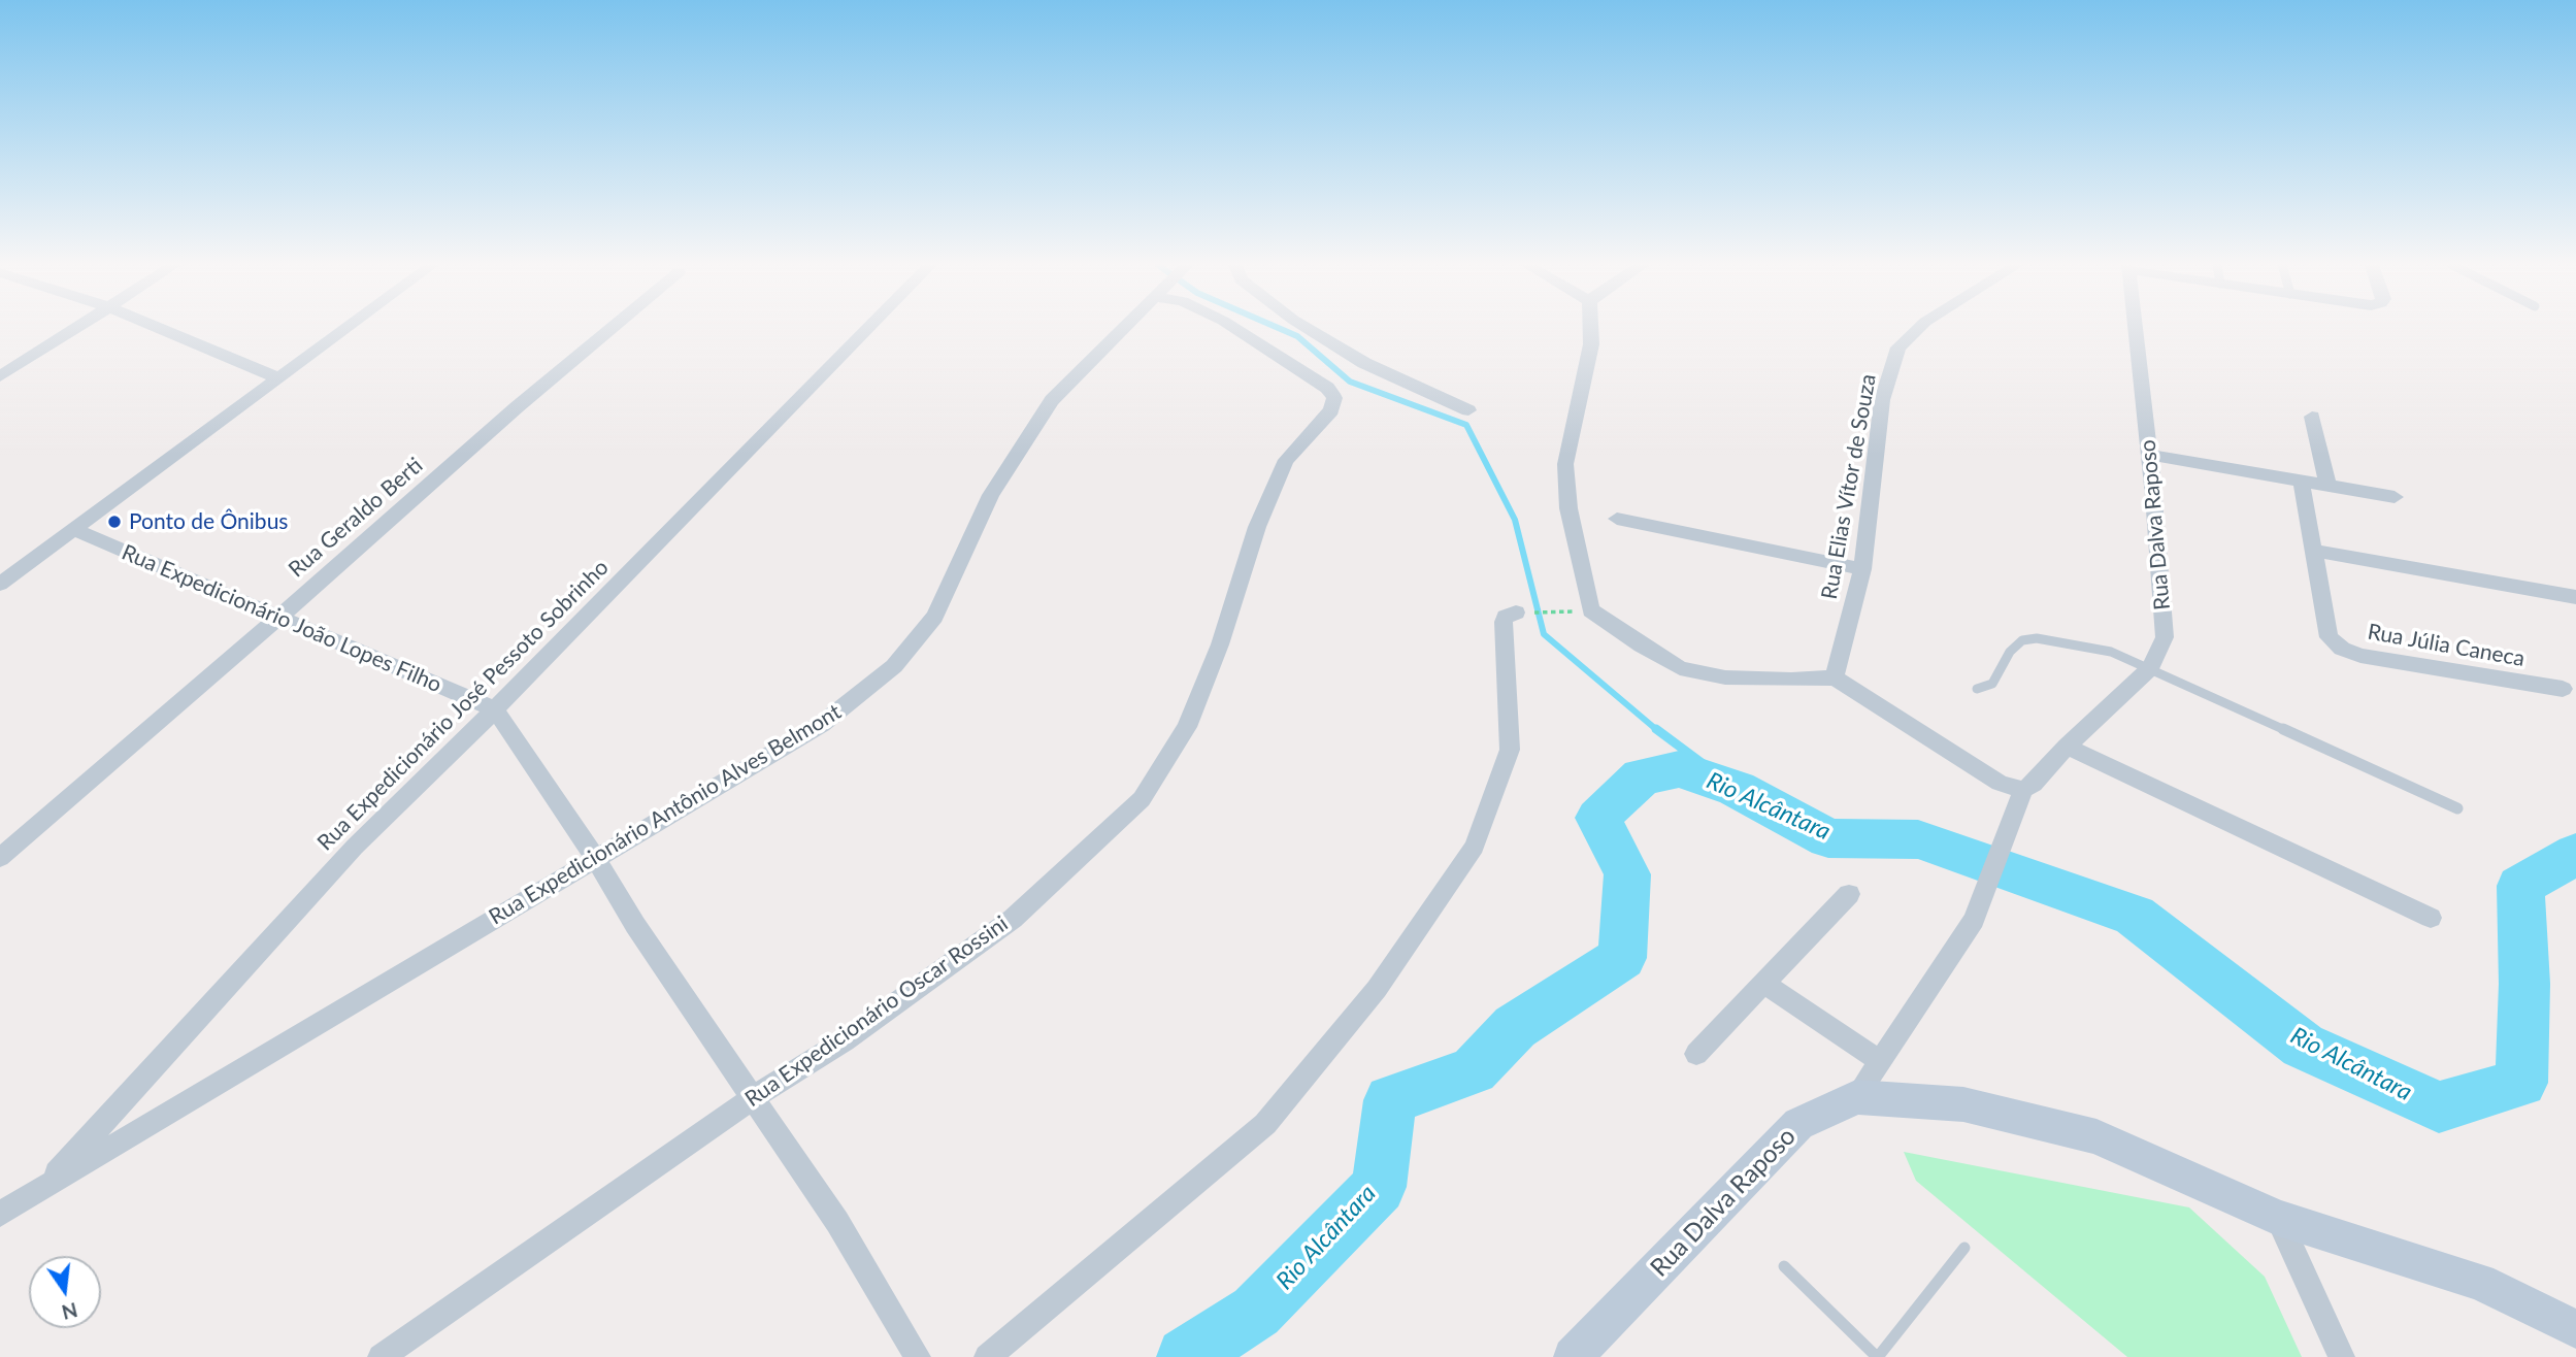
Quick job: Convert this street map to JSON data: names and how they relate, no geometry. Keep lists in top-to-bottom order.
{
  "streets": {
    "street": [
      "Rua Elias Vítor de Souza",
      "Rua Geraldo Berti",
      "Rua Dalva Raposo",
      "Rua Expedicionário João Lopes Filho",
      "Rua Júlia Caneca",
      "Rua Expedicionário José Pessoto Sobrinho",
      "Rua Expedicionário Antônio Alves Belmont",
      "Rua Expedicionário Oscar Rossini"
    ]
  },
  "crossings": [
    ["Rua Geraldo Berti", "Rua Expedicionário João Lopes Filho"],
    ["Rua Expedicionário João Lopes Filho", "Rua Expedicionário José Pessoto Sobrinho"],
    ["Rua Expedicionário José Pessoto Sobrinho", "Rua Expedicionário Antônio Alves Belmont"]
  ],
  "water": ["Rio Alcântara"],
  "places": ["Ponto de Ônibus"],
  "north": "bottom"
}
